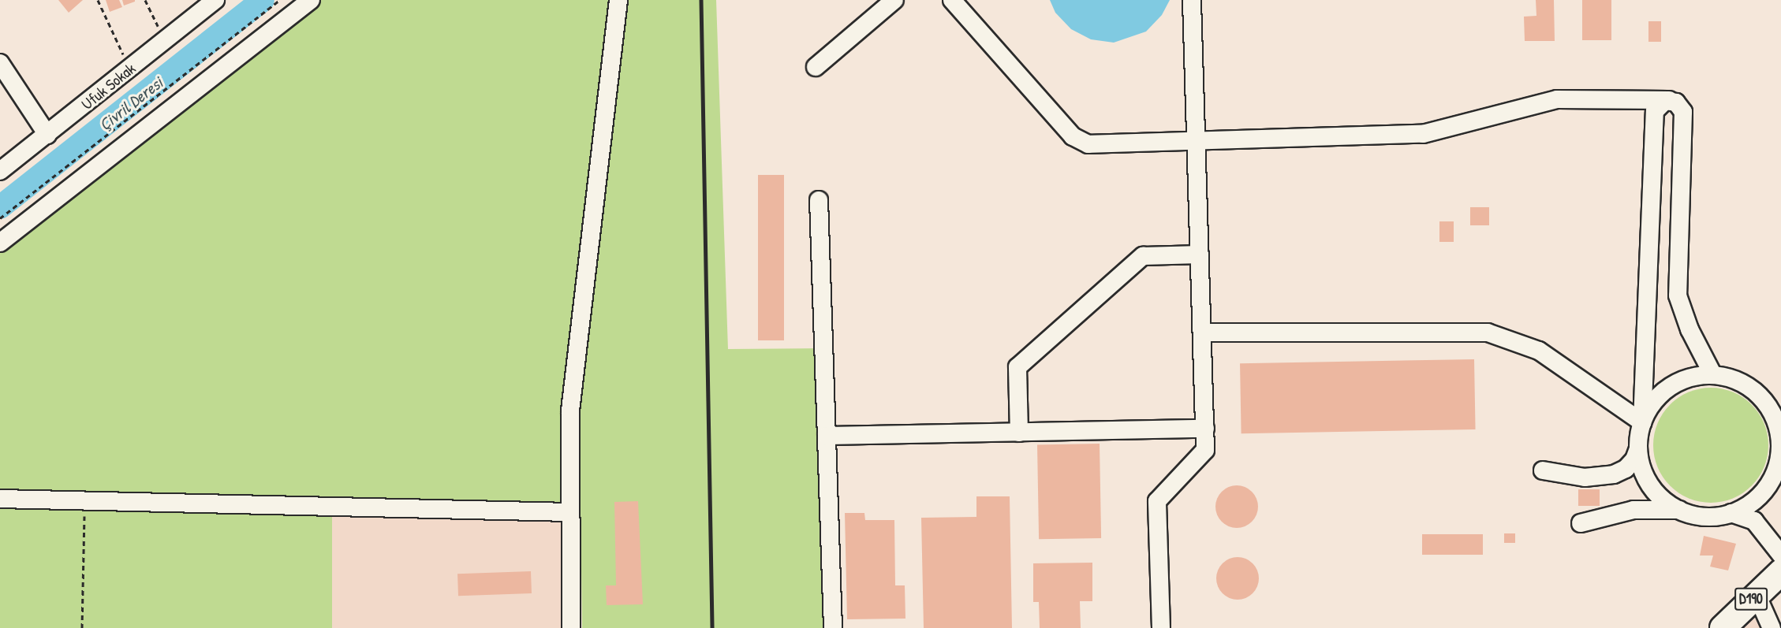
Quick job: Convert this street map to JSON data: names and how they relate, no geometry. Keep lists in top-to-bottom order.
{
  "streets": {
    "highway": ["D190"],
    "street": ["Ufuk Sokak"]
  },
  "water": ["Çivril Deresi"]
}
